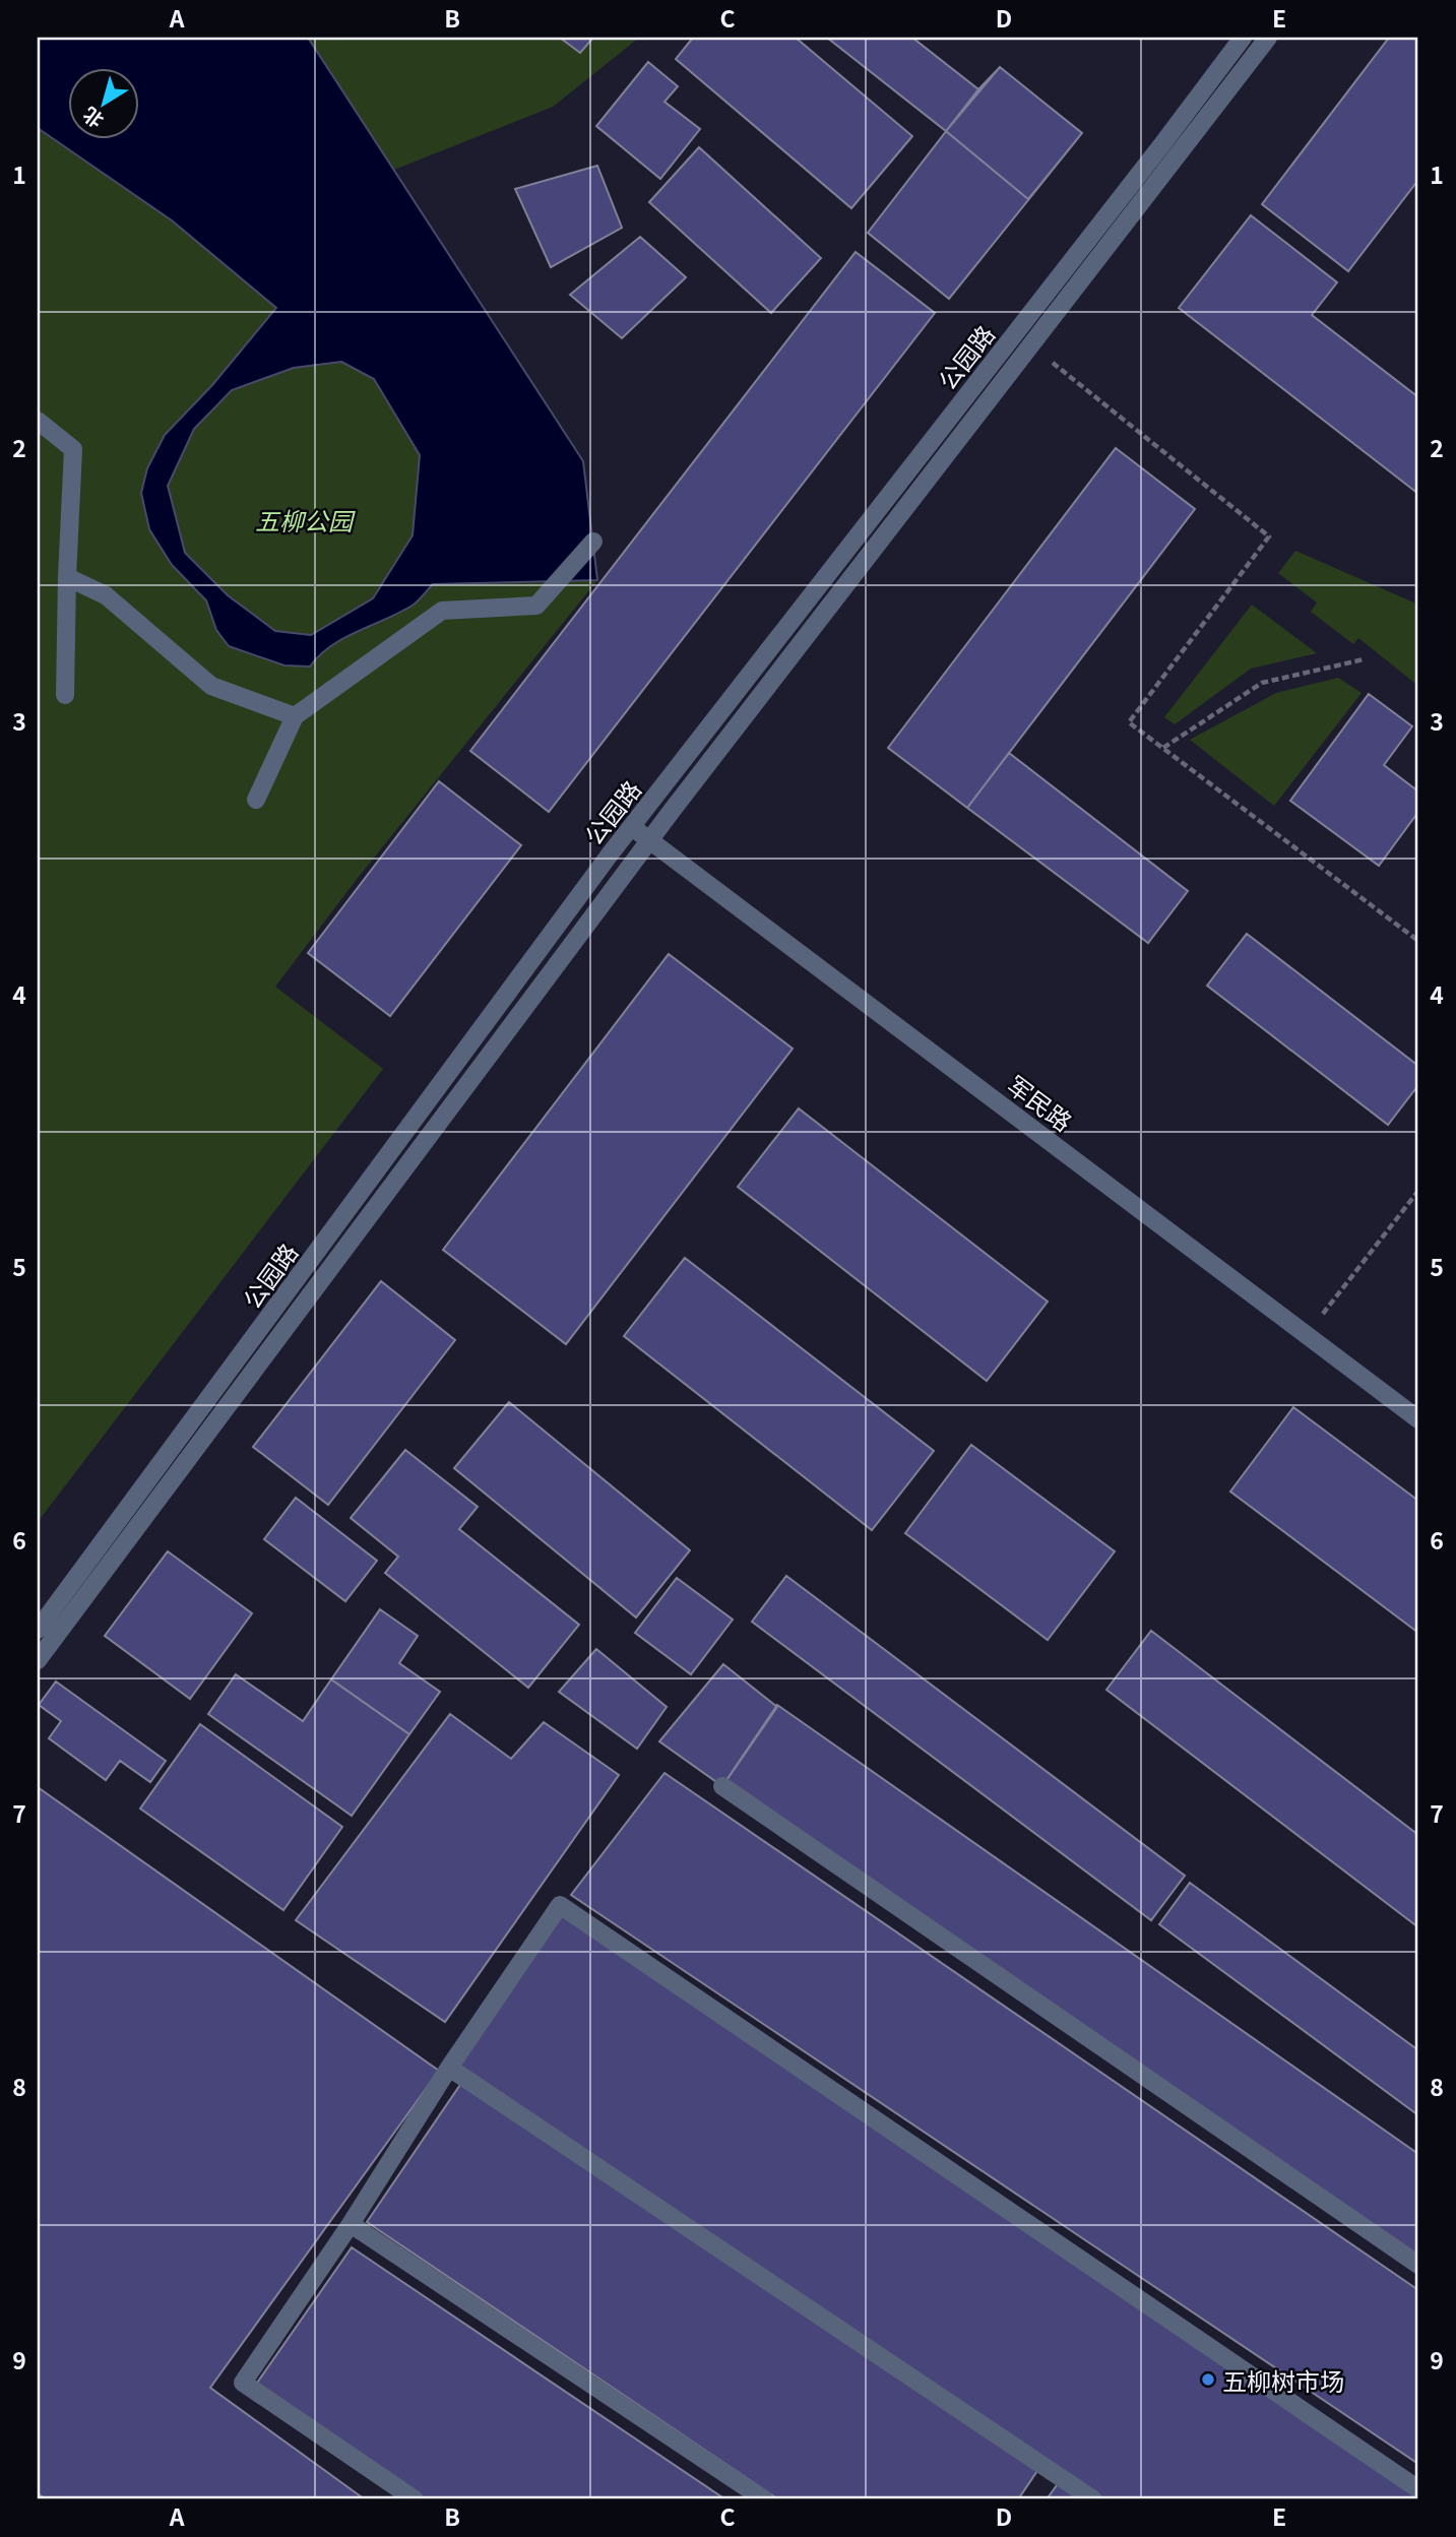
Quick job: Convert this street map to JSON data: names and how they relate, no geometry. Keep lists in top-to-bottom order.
{
  "streets": {
    "street": ["公园路", "军民路"]
  },
  "crossings": [
    ["公园路", "军民路"]
  ],
  "parks": ["五柳公园"],
  "places": ["五柳树市场"],
  "north": "bottom left",
  "grid": {
    "columns": [
      "A",
      "B",
      "C",
      "D",
      "E"
    ],
    "rows": [
      "1",
      "2",
      "3",
      "4",
      "5",
      "6",
      "7",
      "8",
      "9"
    ]
  }
}
